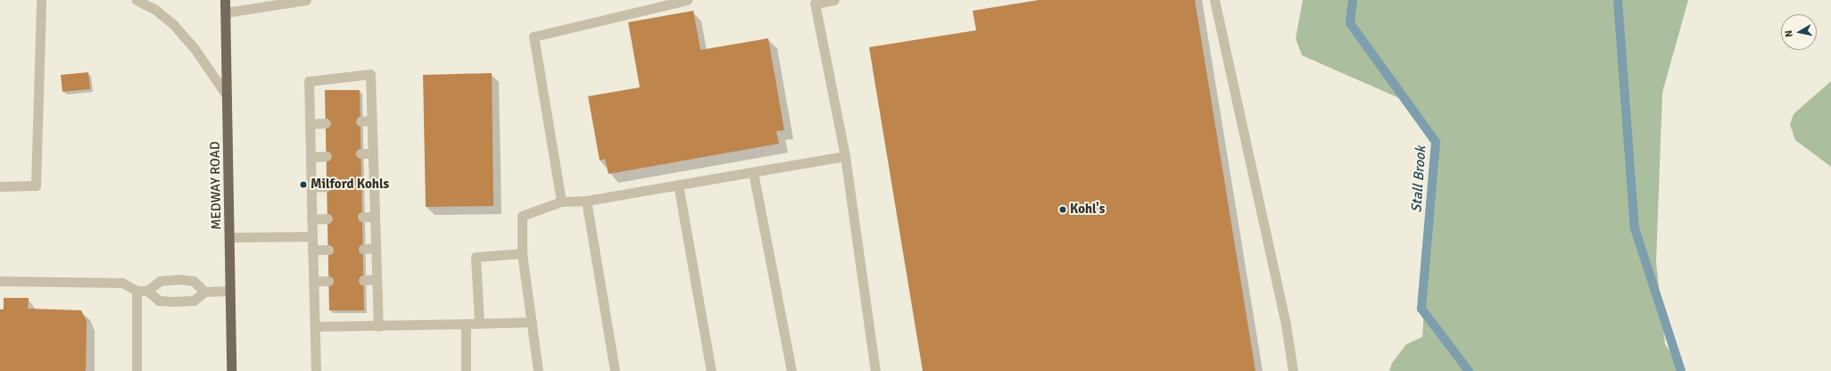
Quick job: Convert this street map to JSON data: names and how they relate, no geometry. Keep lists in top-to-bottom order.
{
  "streets": {
    "main road": ["MEDWAY ROAD"]
  },
  "water": ["Stall Brook"],
  "places": ["Milford Kohls", "Kohl's"],
  "north": "left"
}
